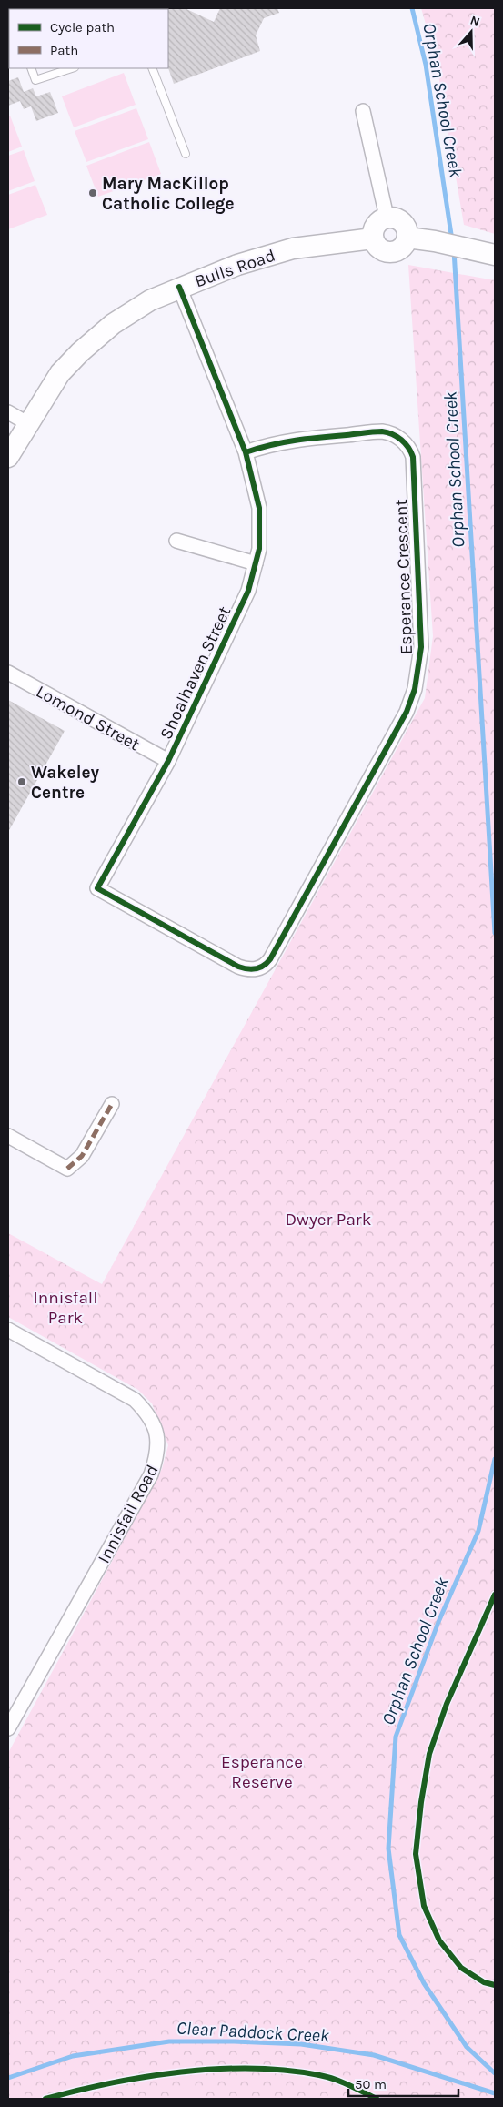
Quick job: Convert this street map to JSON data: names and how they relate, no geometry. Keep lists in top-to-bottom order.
{
  "streets": {
    "street": [
      "Bulls Road",
      "Esperance Crescent",
      "Shoalhaven Street",
      "Lomond Street",
      "Innisfail Road"
    ]
  },
  "crossings": [
    ["Bulls Road", "Shoalhaven Street"],
    ["Esperance Crescent", "Shoalhaven Street"],
    ["Shoalhaven Street", "Lomond Street"]
  ],
  "water": ["Orphan School Creek", "Clear Paddock Creek"],
  "parks": ["Dwyer Park", "Innisfall Park", "Esperance Reserve"],
  "places": ["Mary MacKillop Catholic College", "Wakeley Centre"],
  "legend": ["Cycle path", "Path"],
  "scale_bar": "50 m",
  "north": "top"
}
